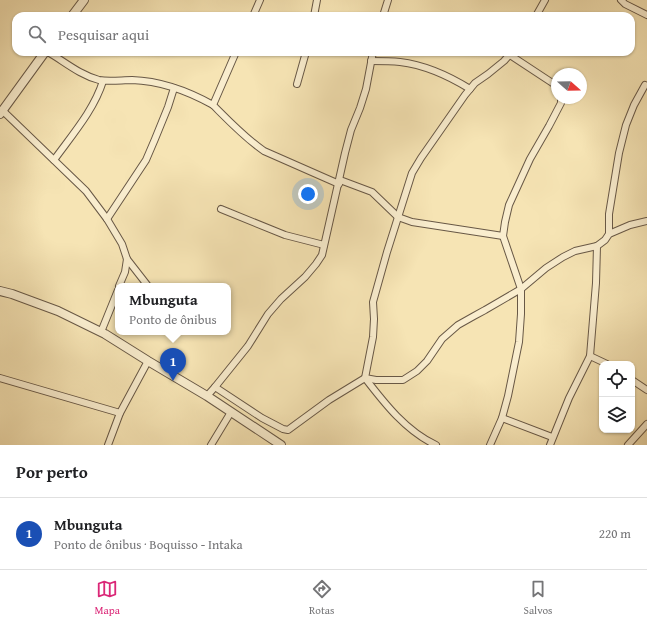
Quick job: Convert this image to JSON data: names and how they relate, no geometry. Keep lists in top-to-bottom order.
{
  "north": "right",
  "page": {
    "search": "Pesquisar aqui",
    "popup": ["Mbunguta", "Ponto de ônibus"],
    "pins": "1",
    "heading": "Por perto",
    "list": [
      {
        "mark": "1",
        "name": "Mbunguta",
        "note": "Ponto de ônibus · Boquisso - Intaka",
        "value": "220 m"
      }
    ],
    "nav": ["Mapa", "Rotas", "Salvos"]
  }
}
